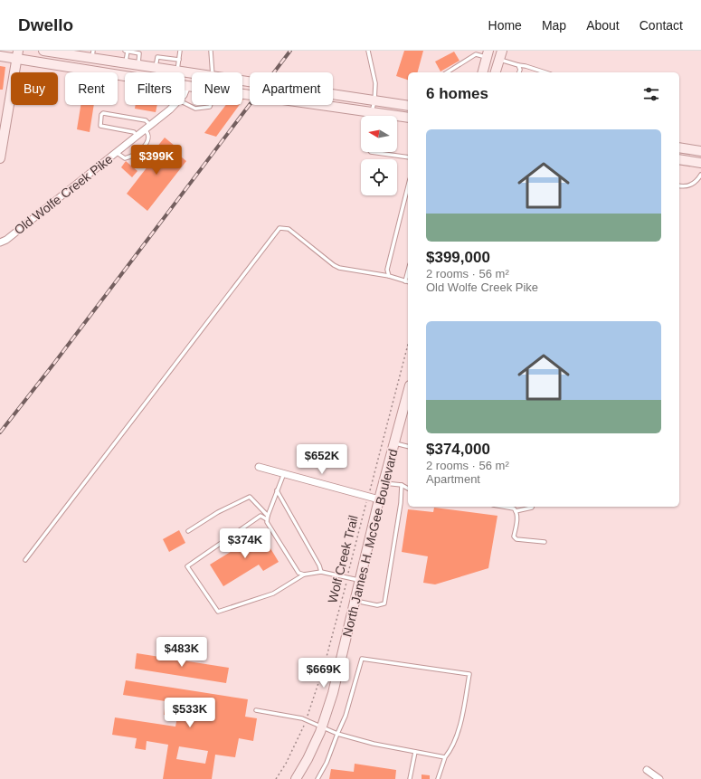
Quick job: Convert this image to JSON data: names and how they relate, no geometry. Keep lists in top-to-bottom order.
{
  "streets": {
    "main road": ["North James H. McGee Boulevard"],
    "street": ["Old Wolfe Creek Pike"],
    "path": ["Wolf Creek Trail"]
  },
  "north": "left",
  "page": {
    "header": "Dwello",
    "nav": [
      "Home",
      "Map",
      "About",
      "Contact"
    ],
    "chip": [
      "Buy",
      "Rent",
      "Filters",
      "New",
      "Apartment"
    ],
    "heading": "6 homes",
    "list": [
      {
        "name": "$399,000",
        "note": "2 rooms · 56 m² · Old Wolfe Creek Pike"
      },
      {
        "name": "$374,000",
        "note": "2 rooms · 56 m² · Apartment"
      }
    ],
    "price": [
      "$399K",
      "$652K",
      "$374K",
      "$483K",
      "$669K",
      "$533K"
    ]
  }
}
